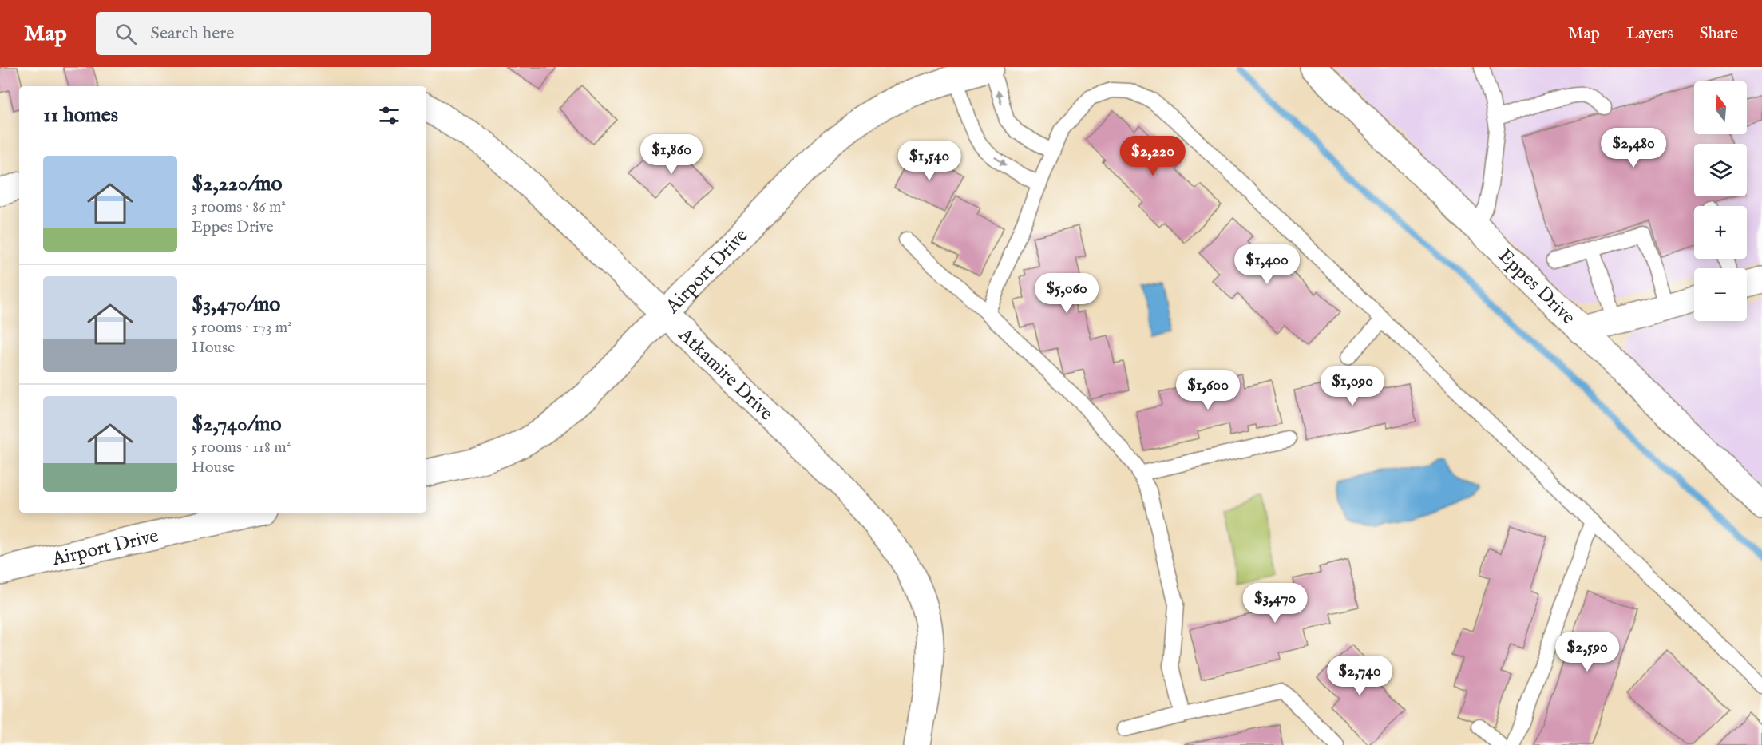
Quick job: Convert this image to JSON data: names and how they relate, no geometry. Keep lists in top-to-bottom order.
{
  "streets": {
    "street": ["Airport Drive", "Eppes Drive", "Atkamire Drive"]
  },
  "crossings": [
    ["Airport Drive", "Atkamire Drive"]
  ],
  "north": "top",
  "page": {
    "header": "Map",
    "search": "Search here",
    "nav": ["Map", "Layers", "Share"],
    "map_buttons": ["+", "−"],
    "heading": "11 homes",
    "price": [
      "$2,480",
      "$1,860",
      "$2,220",
      "$1,540",
      "$1,400",
      "$5,060",
      "$1,090",
      "$1,600",
      "$3,470",
      "$2,590",
      "$2,740"
    ],
    "list": [
      {
        "name": "$2,220/mo",
        "note": "3 rooms · 86 m² · Eppes Drive"
      },
      {
        "name": "$3,470/mo",
        "note": "5 rooms · 173 m² · House"
      },
      {
        "name": "$2,740/mo",
        "note": "5 rooms · 118 m² · House"
      }
    ]
  }
}
